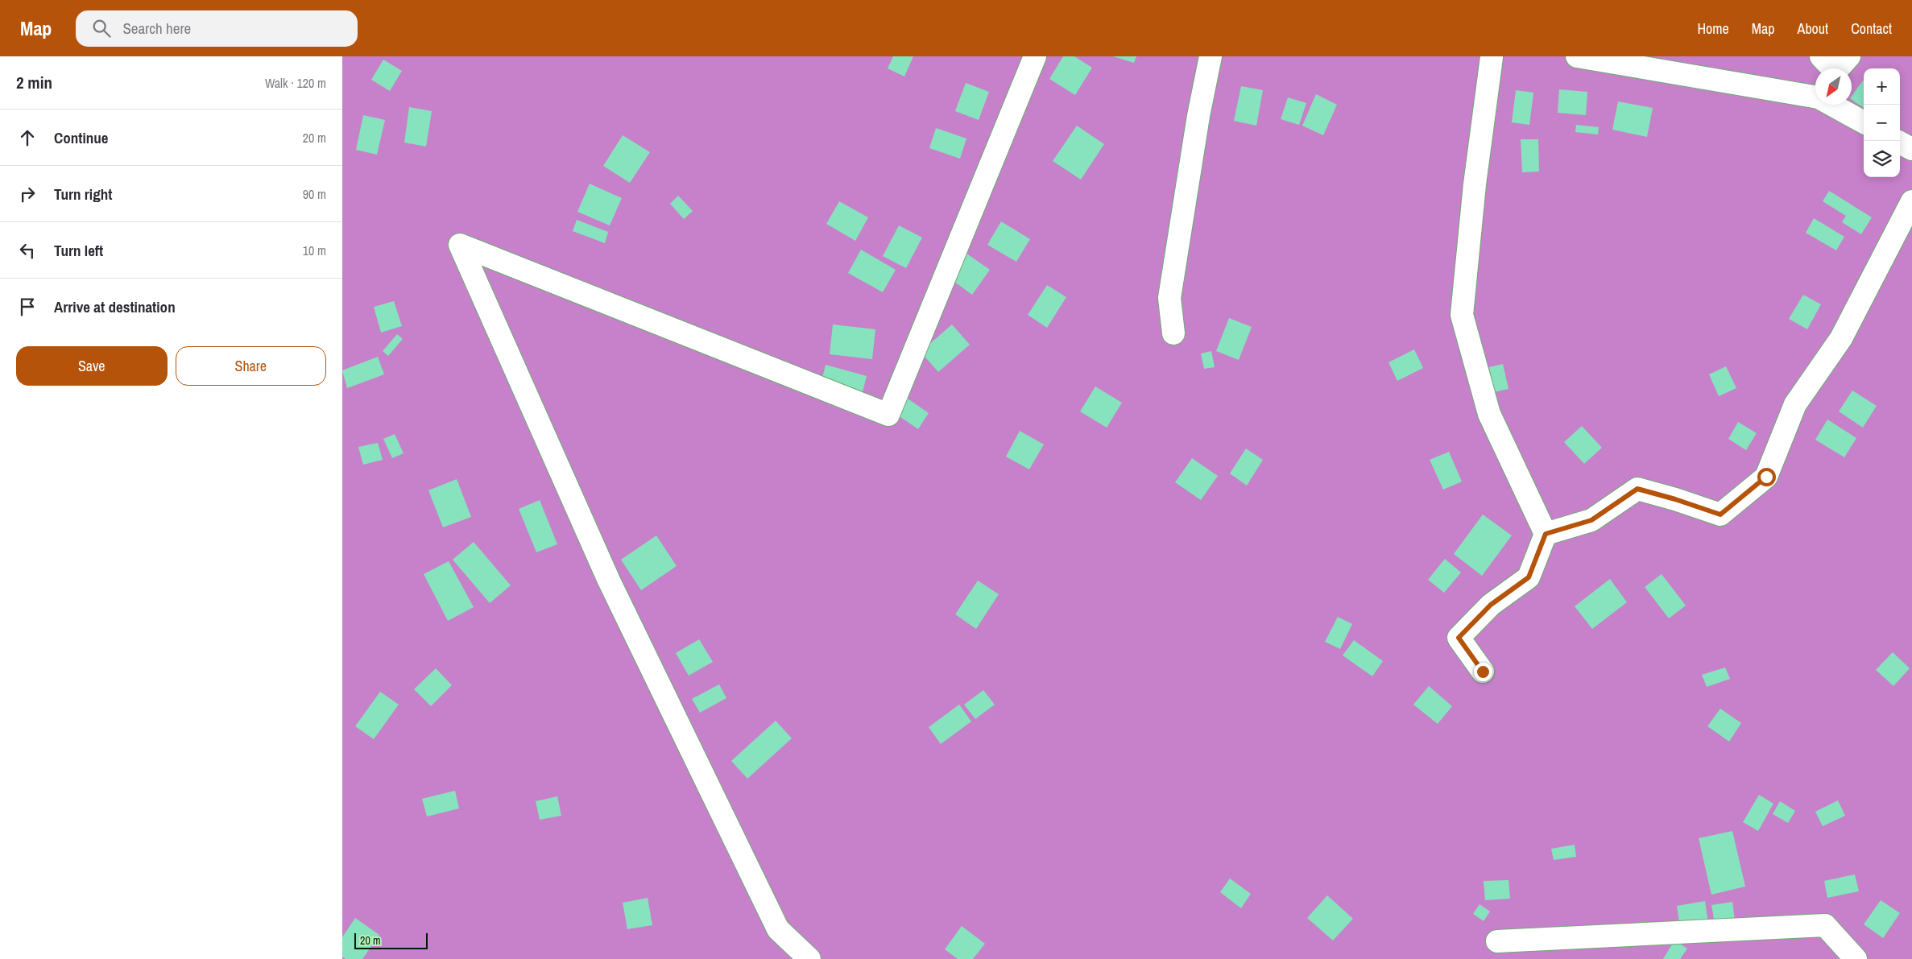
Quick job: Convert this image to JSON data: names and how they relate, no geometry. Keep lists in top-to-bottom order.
{
  "scale_bar": "20 m",
  "north": "bottom left",
  "page": {
    "header": "Map",
    "search": "Search here",
    "nav": [
      "Home",
      "Map",
      "About",
      "Contact"
    ],
    "heading": ["2 min", "Walk · 120 m"],
    "map_buttons": ["+", "−"],
    "list": [
      ["Continue", "20 m"],
      ["Turn right", "90 m"],
      ["Turn left", "10 m"],
      "Arrive at destination"
    ],
    "buttons": ["Save", "Share"],
    "scale": "20 m"
  }
}
